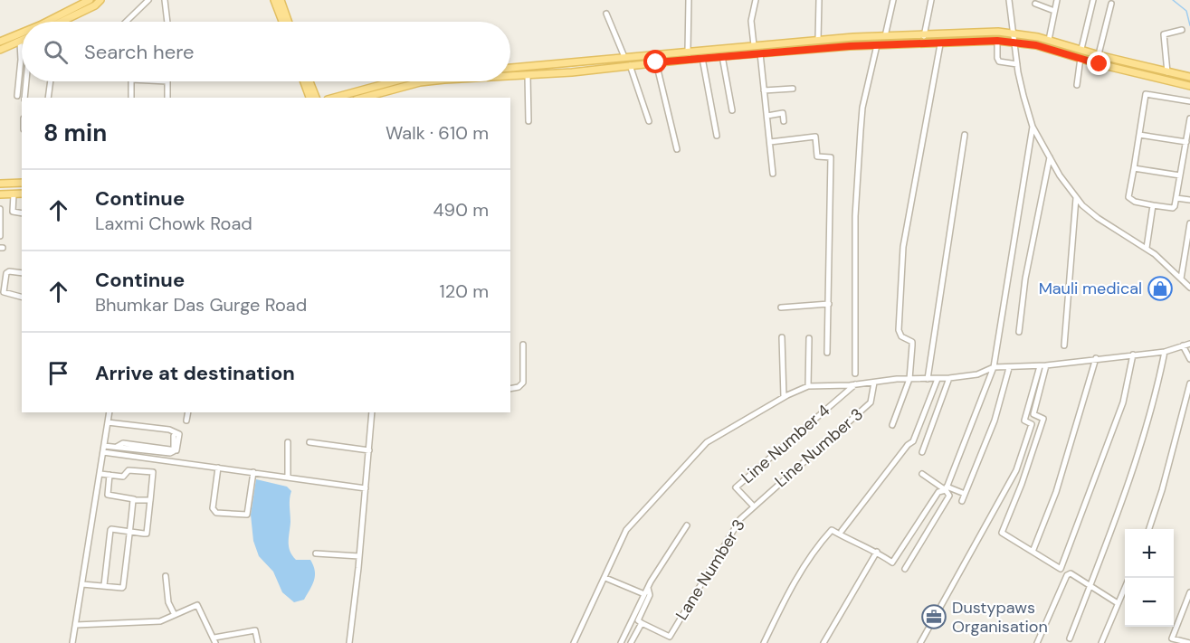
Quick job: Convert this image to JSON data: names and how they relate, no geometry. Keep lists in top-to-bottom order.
{
  "streets": {
    "street": ["Line Number 4", "Line Number 3", "Lane Number 3"]
  },
  "crossings": [
    ["Line Number 4", "Line Number 3"],
    ["Line Number 4", "Lane Number 3"],
    ["Line Number 3", "Lane Number 3"]
  ],
  "places": {
    "shop": ["Mauli medical"],
    "office": ["Dustypaws Organisation"]
  },
  "page": {
    "search": "Search here",
    "heading": ["8 min", "Walk · 610 m"],
    "list": [
      ["Continue", "Laxmi Chowk Road", "490 m"],
      ["Continue", "Bhumkar Das Gurge Road", "120 m"],
      "Arrive at destination"
    ],
    "map_buttons": ["+", "−"]
  }
}
